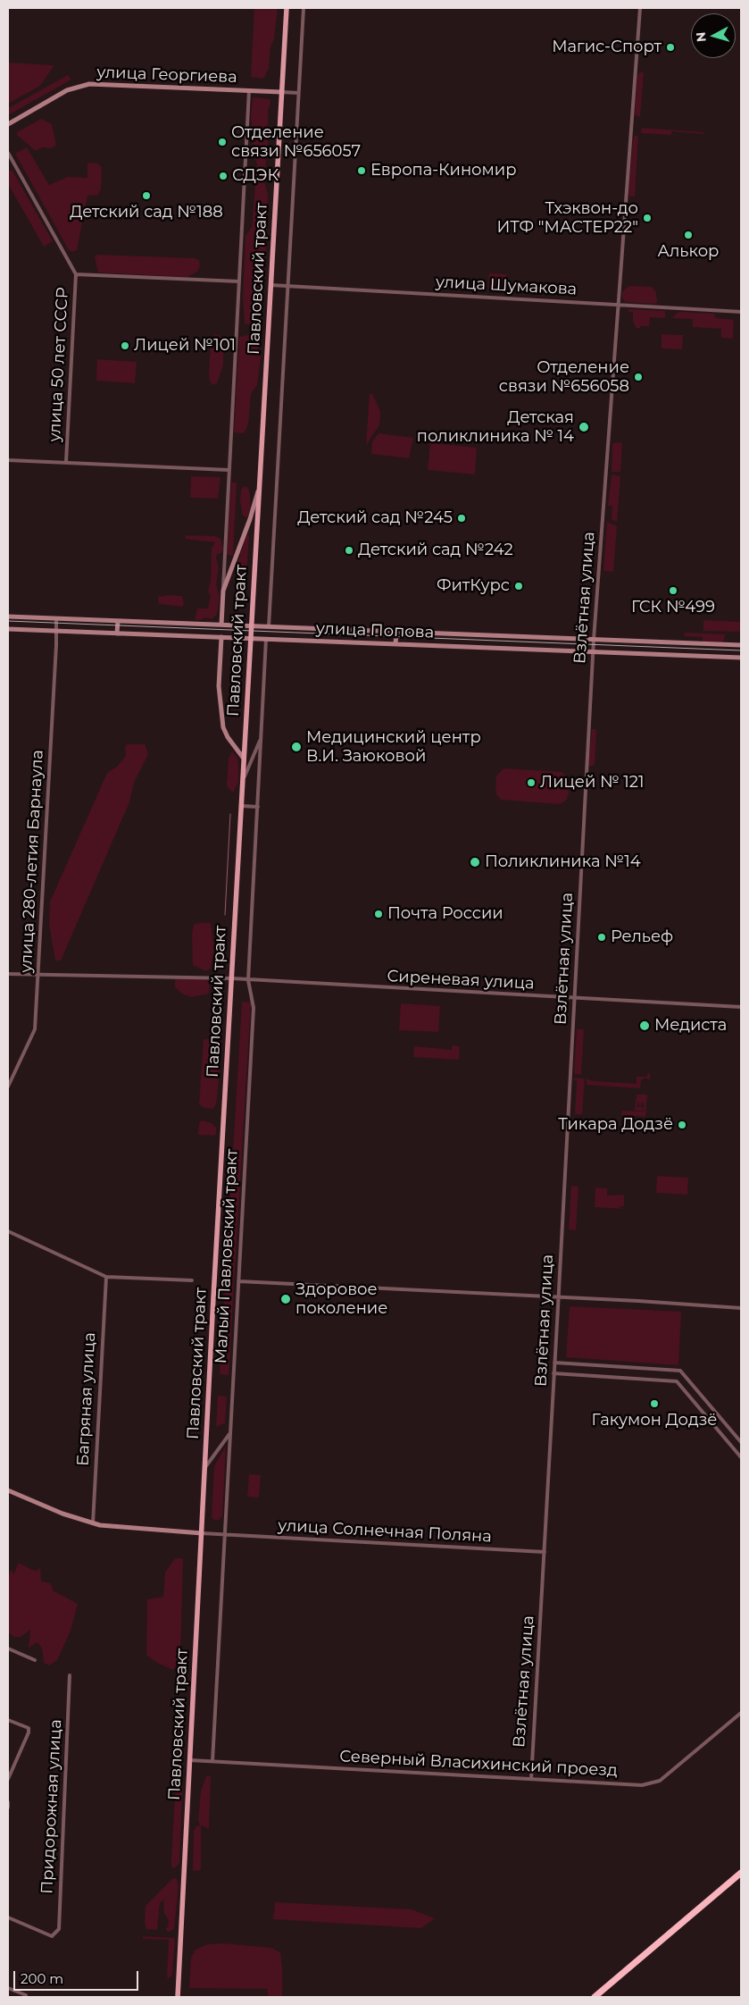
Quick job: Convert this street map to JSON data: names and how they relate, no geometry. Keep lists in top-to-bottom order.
{
  "streets": {
    "main road": ["улица Георгиева", "Павловский тракт", "улица Попова"],
    "street": [
      "улица Шумакова",
      "улица 50 лет СССР",
      "Взлётная улица",
      "улица 280-летия Барнаула",
      "Сиреневая улица",
      "Малый Павловский тракт",
      "Багряная улица",
      "улица Солнечная Поляна",
      "Северный Власихинский проезд",
      "Придорожная улица"
    ]
  },
  "crossings": [
    ["улица Георгиева", "Павловский тракт"],
    ["Павловский тракт", "улица Шумакова"],
    ["Павловский тракт", "улица Попова"],
    ["Павловский тракт", "Сиреневая улица"],
    ["Павловский тракт", "улица Солнечная Поляна"],
    ["Павловский тракт", "Северный Власихинский проезд"],
    ["улица Шумакова", "Взлётная улица"],
    ["Взлётная улица", "улица Попова"],
    ["Взлётная улица", "Сиреневая улица"],
    ["Взлётная улица", "улица Солнечная Поляна"],
    ["Взлётная улица", "Северный Власихинский проезд"],
    ["улица Попова", "улица 280-летия Барнаула"],
    ["улица Попова", "Малый Павловский тракт"],
    ["улица 280-летия Барнаула", "Сиреневая улица"],
    ["Сиреневая улица", "Малый Павловский тракт"],
    ["Малый Павловский тракт", "улица Солнечная Поляна"]
  ],
  "places": [
    "Магис-Спорт",
    "Отделение связи №656057",
    "Европа-Киномир",
    "СДЭК",
    "Детский сад №188",
    "Тхэквон-до ИТФ \"МАСТЕР22\"",
    "Алькор",
    "Лицей №101",
    "Отделение связи №656058",
    "Детская поликлиника № 14",
    "Детский сад №245",
    "Детский сад №242",
    "ФитКурс",
    "ГСК №499",
    "Медицинский центр В.И. Заюковой",
    "Лицей № 121",
    "Поликлиника №14",
    "Почта России",
    "Рельеф",
    "Медиста",
    "Тикара Додзё",
    "Здоровое поколение",
    "Гакумон Додзё"
  ],
  "scale_bar": "200 m",
  "north": "left"
}
